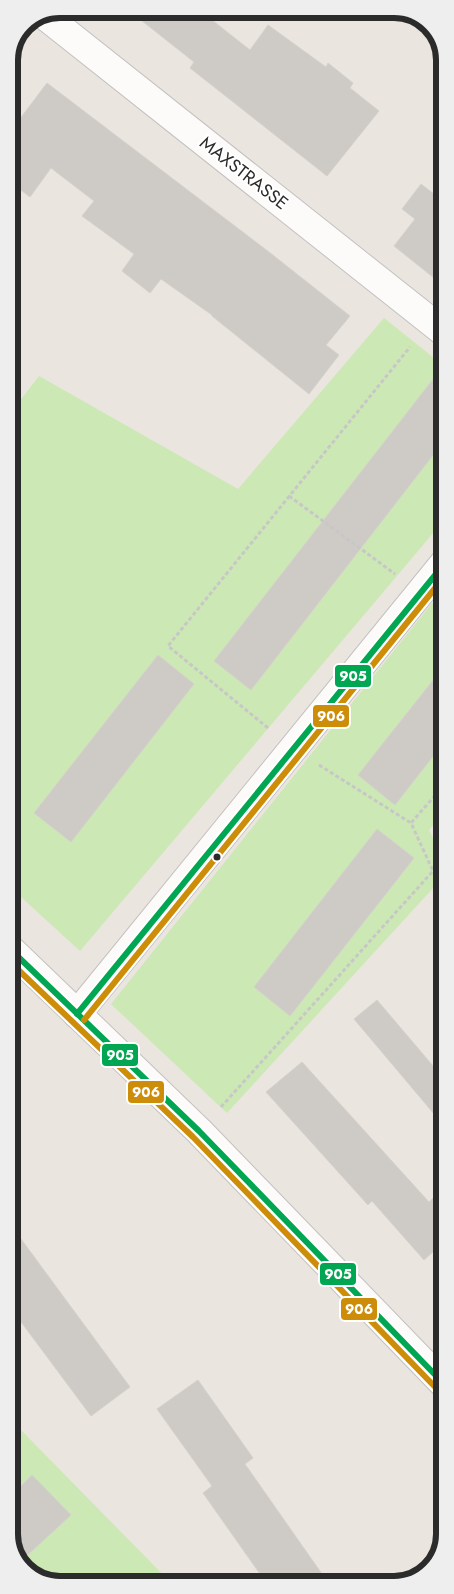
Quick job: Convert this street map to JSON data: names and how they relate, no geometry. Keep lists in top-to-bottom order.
{
  "streets": {
    "street": ["MAXSTRASSE"]
  },
  "lines": ["transit line 905", "transit line 906"]
}
